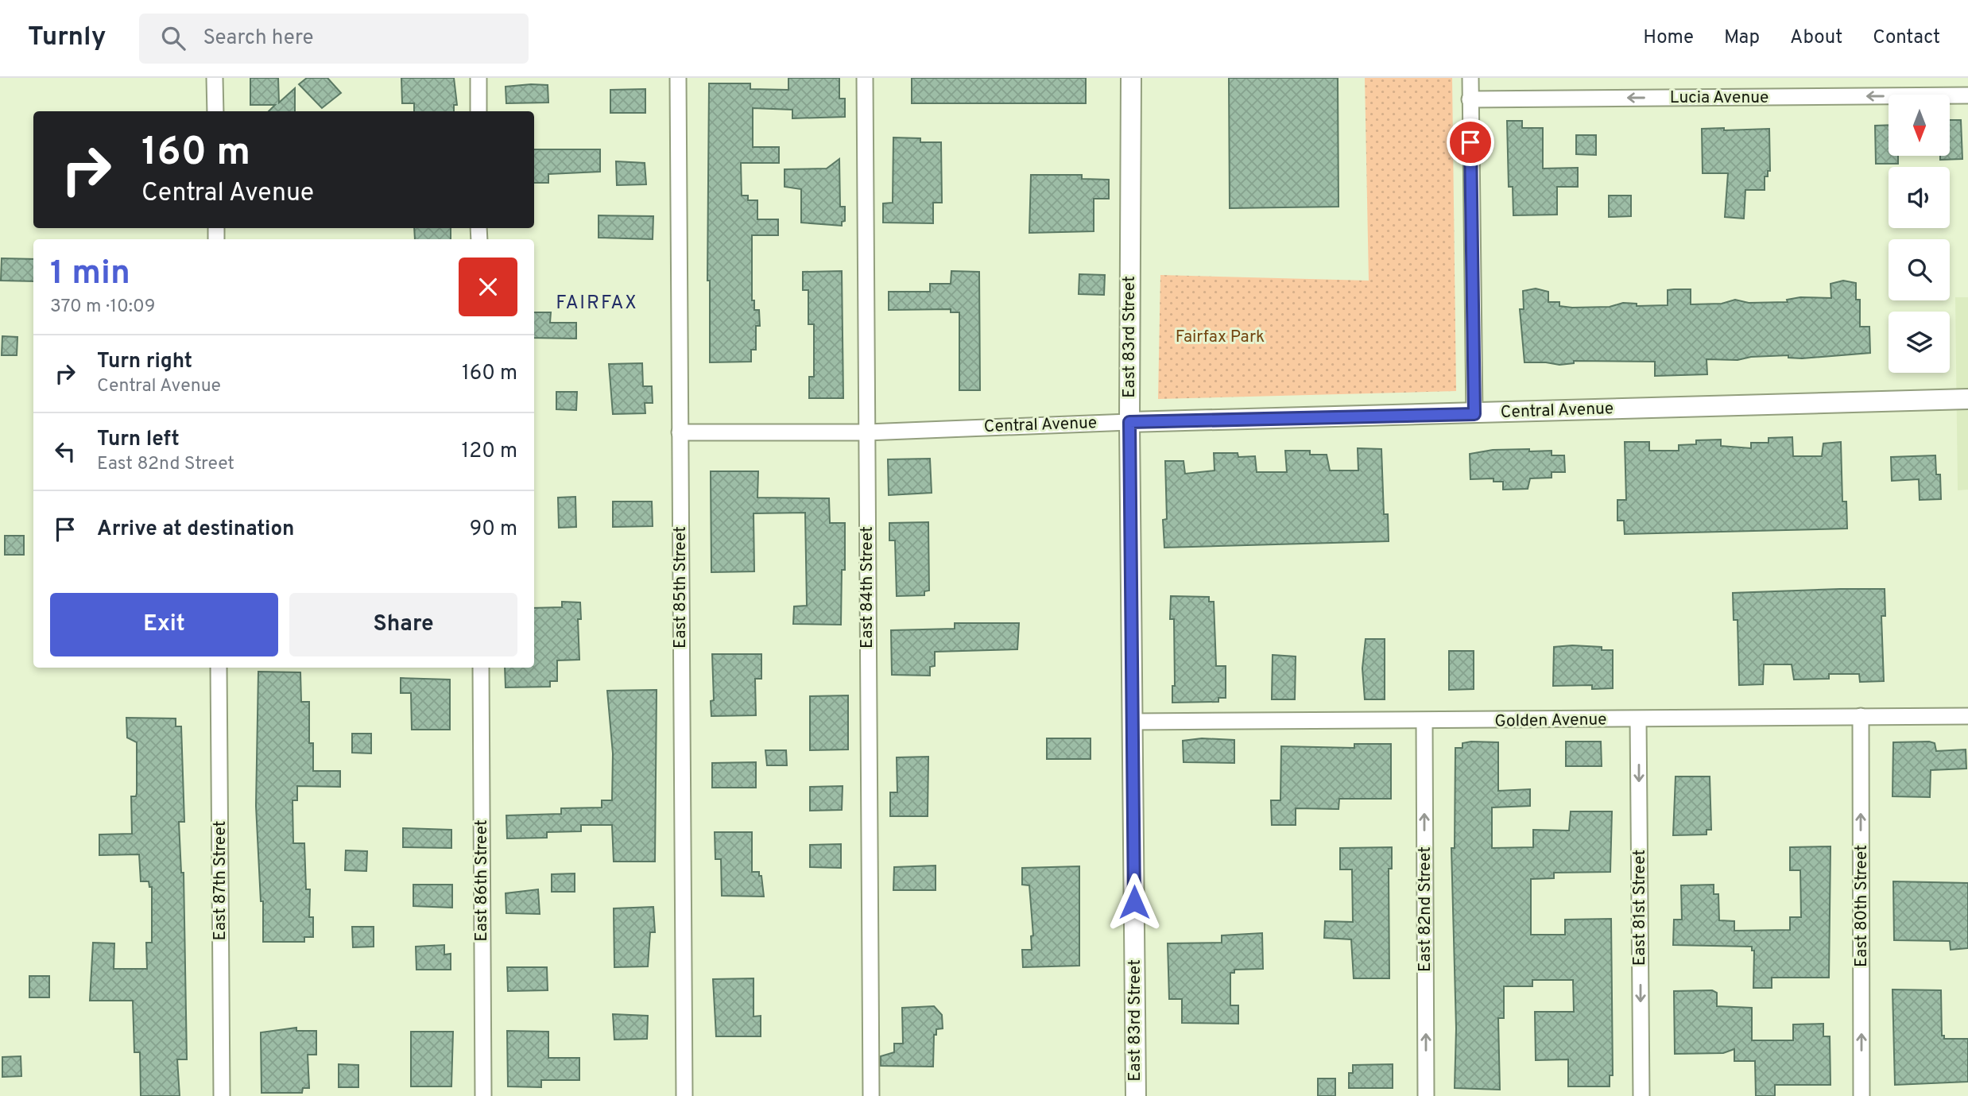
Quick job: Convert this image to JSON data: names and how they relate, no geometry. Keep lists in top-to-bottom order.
{
  "streets": {
    "street": [
      "Lucia Avenue",
      "East 83rd Street",
      "Central Avenue",
      "East 85th Street",
      "East 84th Street",
      "Golden Avenue",
      "East 87th Street",
      "East 86th Street",
      "East 80th Street",
      "East 81st Street",
      "East 82nd Street"
    ]
  },
  "crossings": [
    ["East 83rd Street", "Central Avenue"],
    ["East 83rd Street", "Golden Avenue"],
    ["Central Avenue", "East 85th Street"],
    ["Central Avenue", "East 84th Street"],
    ["Golden Avenue", "East 80th Street"],
    ["Golden Avenue", "East 81st Street"],
    ["Golden Avenue", "East 82nd Street"]
  ],
  "one_way": [
    "Lucia Avenue",
    "East 80th Street",
    "East 81st Street",
    "East 82nd Street"
  ],
  "districts": ["FAIRFAX"],
  "parks": ["Fairfax Park"],
  "north": "bottom",
  "page": {
    "header": "Turnly",
    "search": "Search here",
    "nav": [
      "Home",
      "Map",
      "About",
      "Contact"
    ],
    "turn": ["160 m", "Central Avenue"],
    "heading": ["1 min", "370 m · 10:09"],
    "list": [
      {
        "name": "Turn right",
        "note": "Central Avenue",
        "value": "160 m"
      },
      {
        "name": "Turn left",
        "note": "East 82nd Street",
        "value": "120 m"
      },
      {
        "name": "Arrive at destination",
        "value": "90 m"
      }
    ],
    "buttons": ["Exit", "Share"]
  }
}
